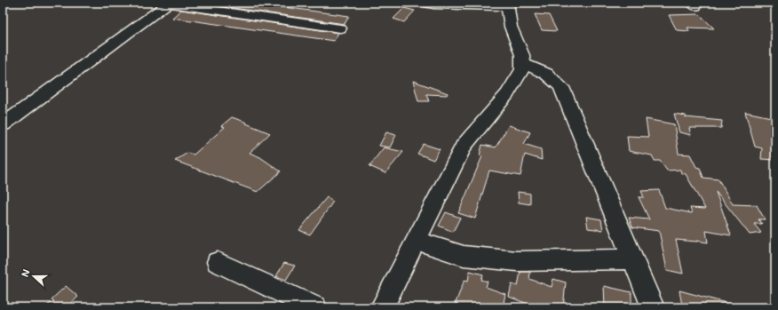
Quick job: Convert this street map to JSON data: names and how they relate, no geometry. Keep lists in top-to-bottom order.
{
  "north": "left"
}
